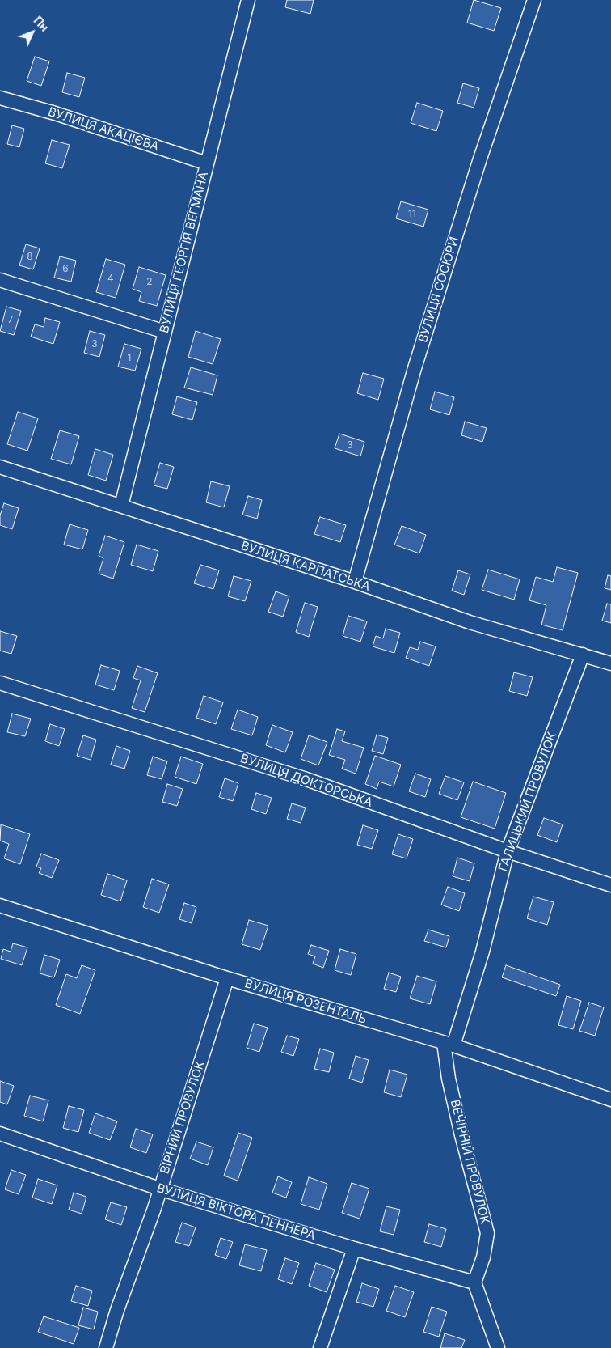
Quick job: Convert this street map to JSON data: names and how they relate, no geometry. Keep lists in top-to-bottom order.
{
  "streets": {
    "street": [
      "ВУЛИЦЯ АКАЦІЄВА",
      "ВУЛИЦЯ ГЕОРГІЯ ВЕГМАНА",
      "ВУЛИЦЯ СОСЮРИ",
      "ВУЛИЦЯ КАРПАТСЬКА",
      "ВУЛИЦЯ ДОКТОРСЬКА",
      "ГАЛИЦЬКИЙ ПРОВУЛОК",
      "ВУЛИЦЯ РОЗЕНТАЛЬ",
      "ВІРНИЙ ПРОВУЛОК",
      "ВЕЧІРНІЙ ПРОВУЛОК",
      "ВУЛИЦЯ ВІКТОРА ПЕННЕРА"
    ]
  },
  "crossings": [
    ["ВУЛИЦЯ АКАЦІЄВА", "ВУЛИЦЯ ГЕОРГІЯ ВЕГМАНА"],
    ["ВУЛИЦЯ ГЕОРГІЯ ВЕГМАНА", "ВУЛИЦЯ КАРПАТСЬКА"],
    ["ВУЛИЦЯ СОСЮРИ", "ВУЛИЦЯ КАРПАТСЬКА"],
    ["ВУЛИЦЯ КАРПАТСЬКА", "ГАЛИЦЬКИЙ ПРОВУЛОК"],
    ["ВУЛИЦЯ ДОКТОРСЬКА", "ГАЛИЦЬКИЙ ПРОВУЛОК"],
    ["ГАЛИЦЬКИЙ ПРОВУЛОК", "ВУЛИЦЯ РОЗЕНТАЛЬ"],
    ["ГАЛИЦЬКИЙ ПРОВУЛОК", "ВЕЧІРНІЙ ПРОВУЛОК"],
    ["ВУЛИЦЯ РОЗЕНТАЛЬ", "ВІРНИЙ ПРОВУЛОК"],
    ["ВУЛИЦЯ РОЗЕНТАЛЬ", "ВЕЧІРНІЙ ПРОВУЛОК"],
    ["ВІРНИЙ ПРОВУЛОК", "ВУЛИЦЯ ВІКТОРА ПЕННЕРА"],
    ["ВЕЧІРНІЙ ПРОВУЛОК", "ВУЛИЦЯ ВІКТОРА ПЕННЕРА"]
  ],
  "house_numbers": [
    "11",
    "8",
    "6",
    "4",
    "2",
    "7",
    "3",
    "1",
    "3"
  ],
  "north": "top right"
}
